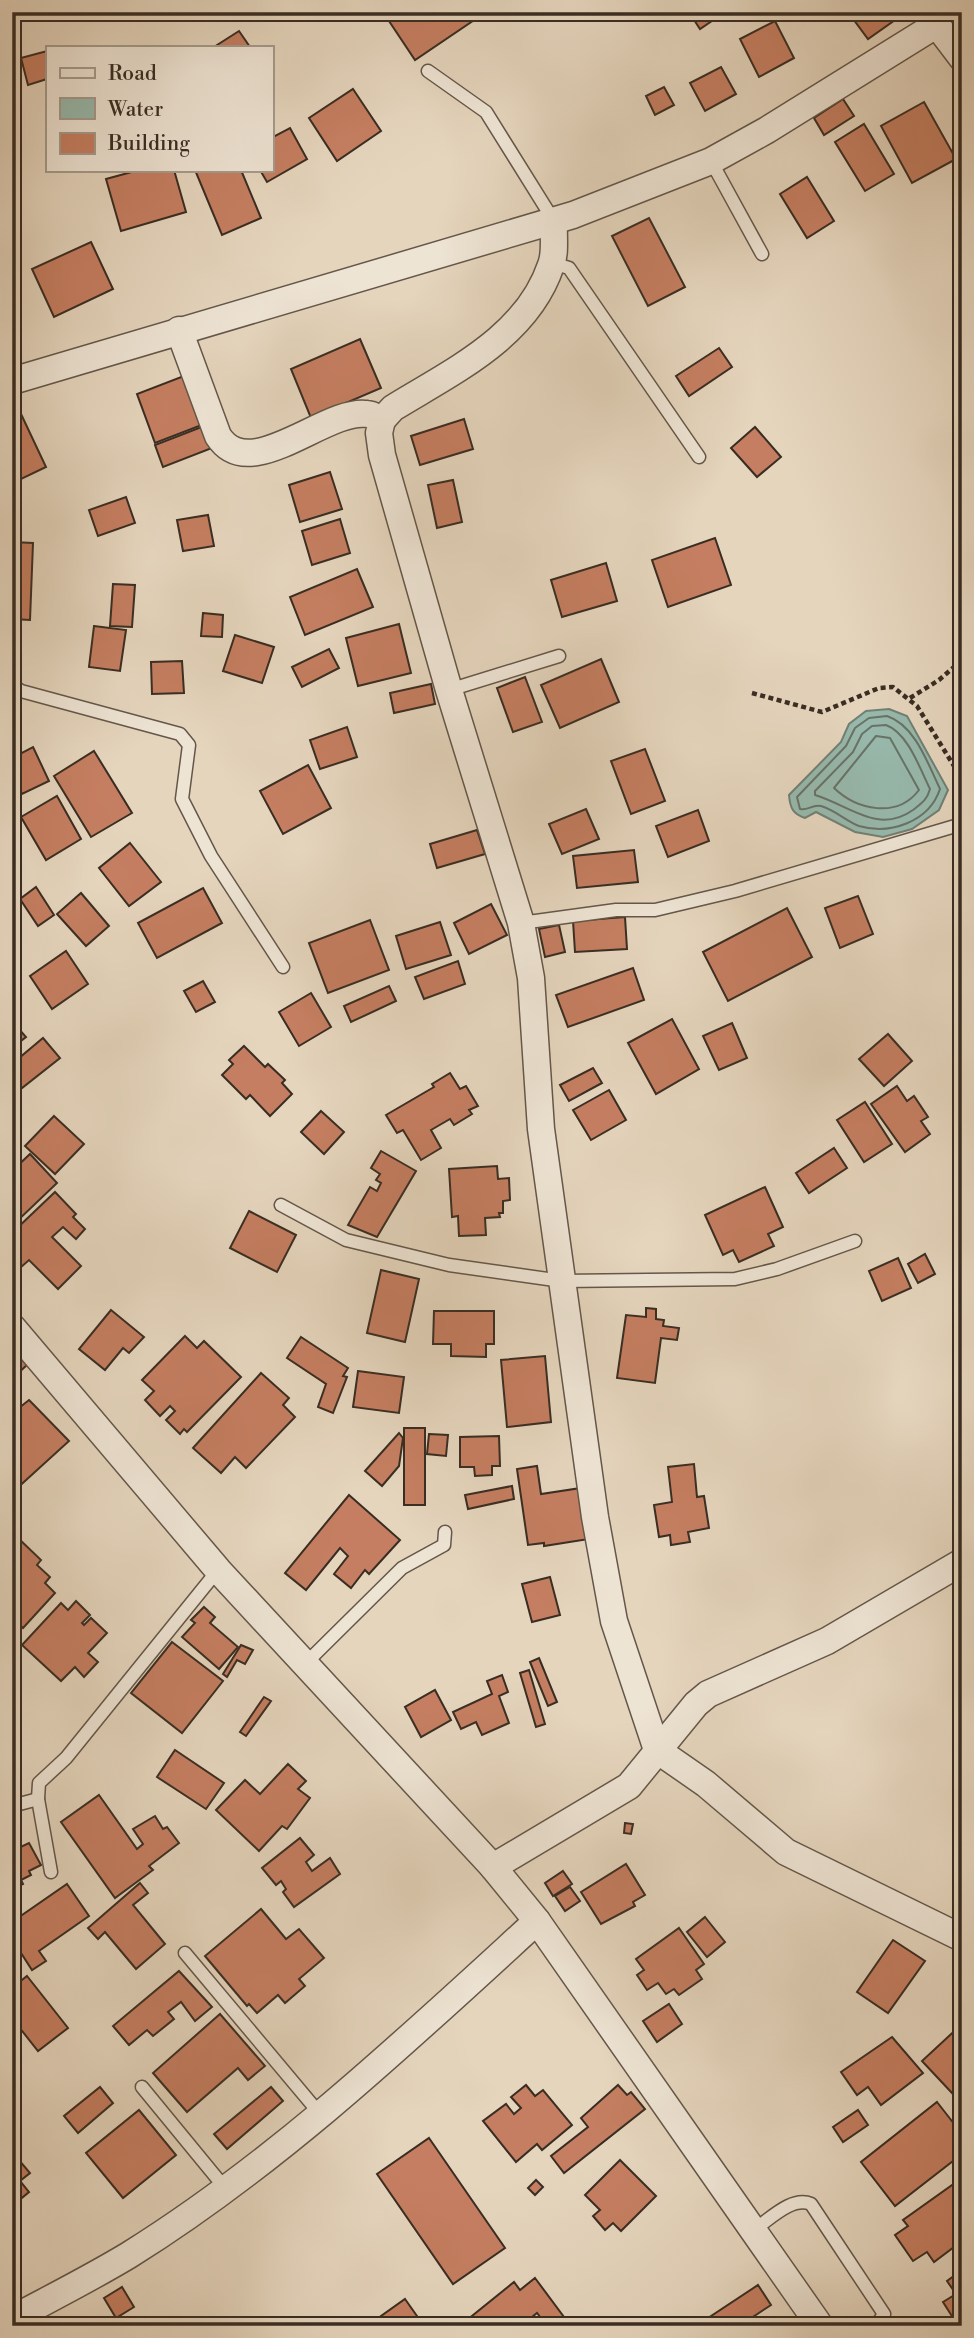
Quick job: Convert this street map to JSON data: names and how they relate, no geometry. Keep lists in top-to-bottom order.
{
  "legend": ["Road", "Water", "Building"]
}
